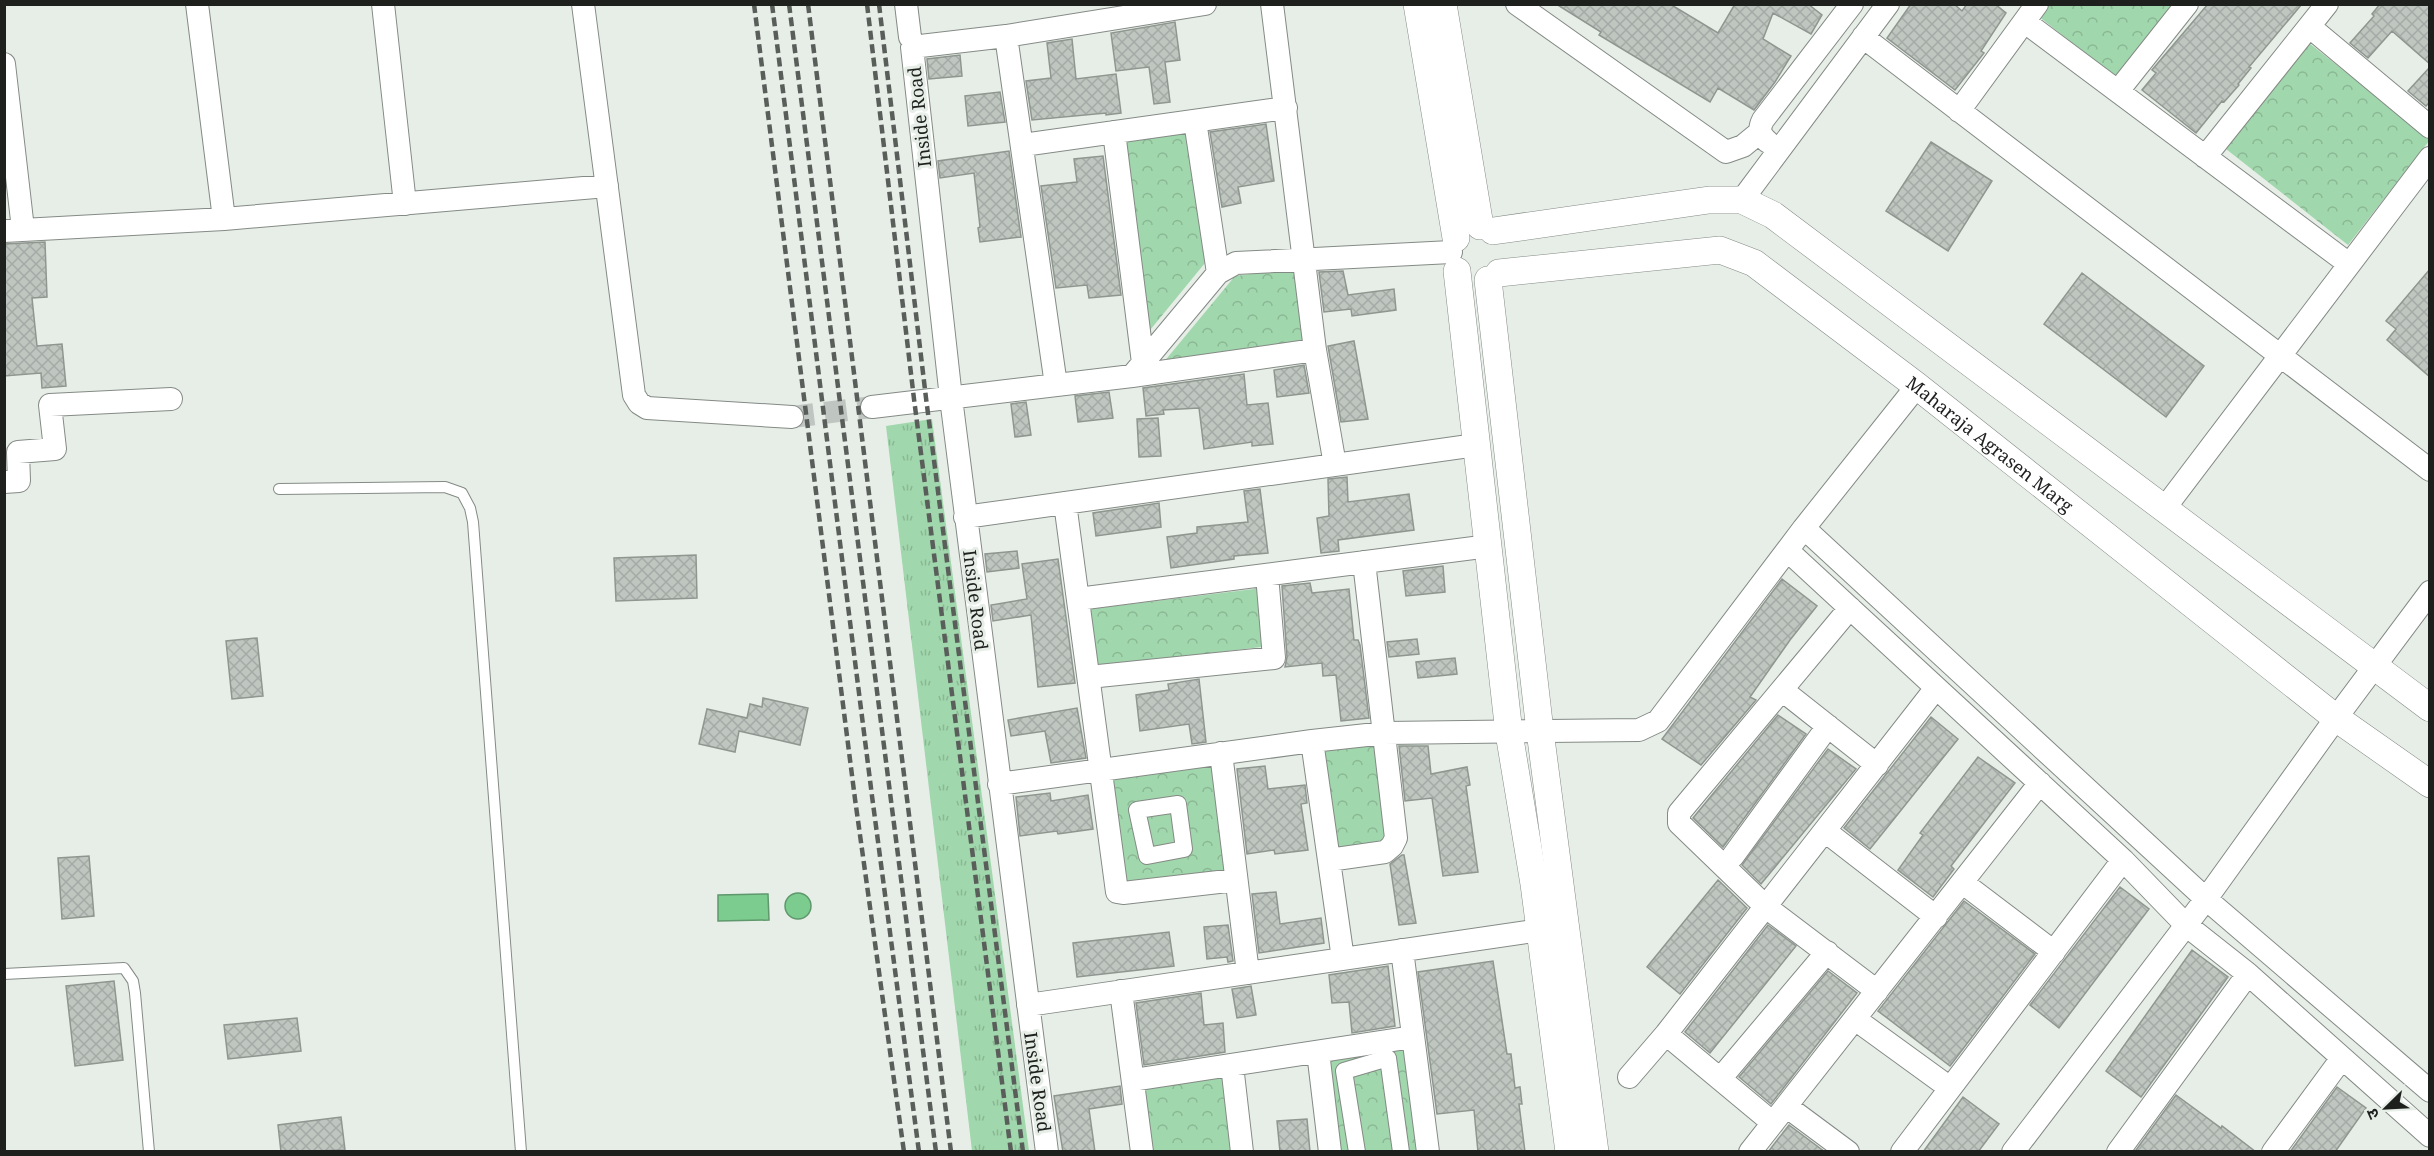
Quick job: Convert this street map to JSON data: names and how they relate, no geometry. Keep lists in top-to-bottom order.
{
  "streets": {
    "street": ["Inside Road", "Maharaja Agrasen Marg"]
  },
  "north": "bottom left"
}
